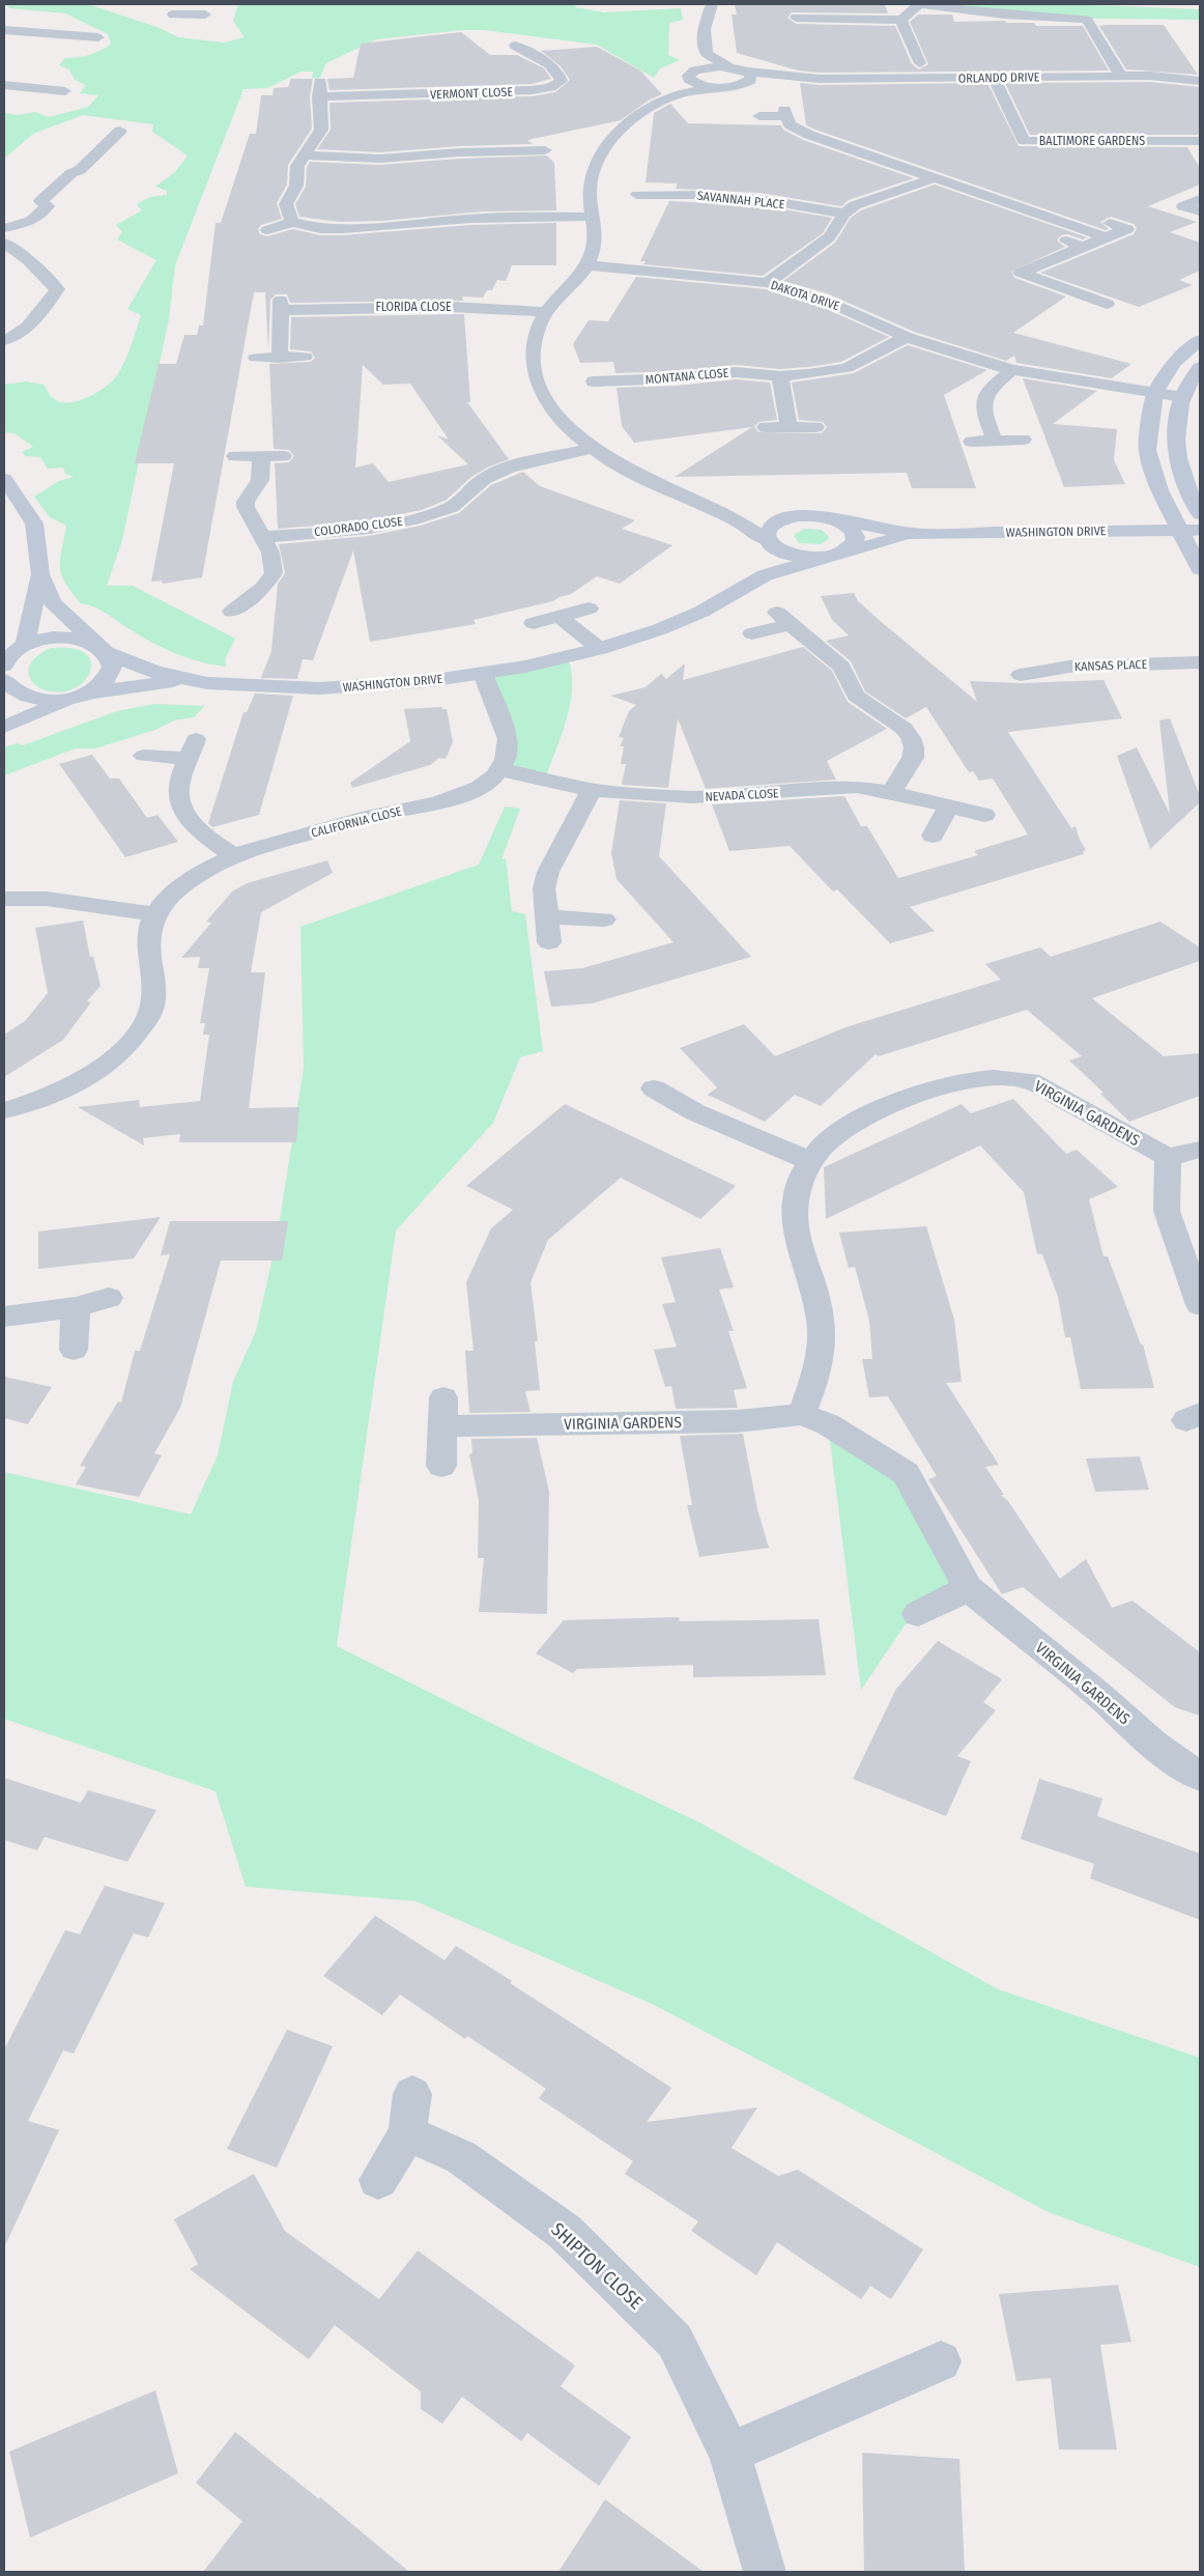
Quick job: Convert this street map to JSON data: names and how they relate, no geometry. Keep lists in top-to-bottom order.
{
  "streets": {
    "street": [
      "ORLANDO DRIVE",
      "VERMONT CLOSE",
      "BALTIMORE GARDENS",
      "SAVANNAH PLACE",
      "DAKOTA DRIVE",
      "FLORIDA CLOSE",
      "MONTANA CLOSE",
      "COLORADO CLOSE",
      "WASHINGTON DRIVE",
      "KANSAS PLACE",
      "NEVADA CLOSE",
      "CALIFORNIA CLOSE",
      "VIRGINIA GARDENS",
      "SHIPTON CLOSE"
    ]
  },
  "crossings": [
    ["ORLANDO DRIVE", "BALTIMORE GARDENS"],
    ["DAKOTA DRIVE", "MONTANA CLOSE"],
    ["NEVADA CLOSE", "CALIFORNIA CLOSE"]
  ]
}
